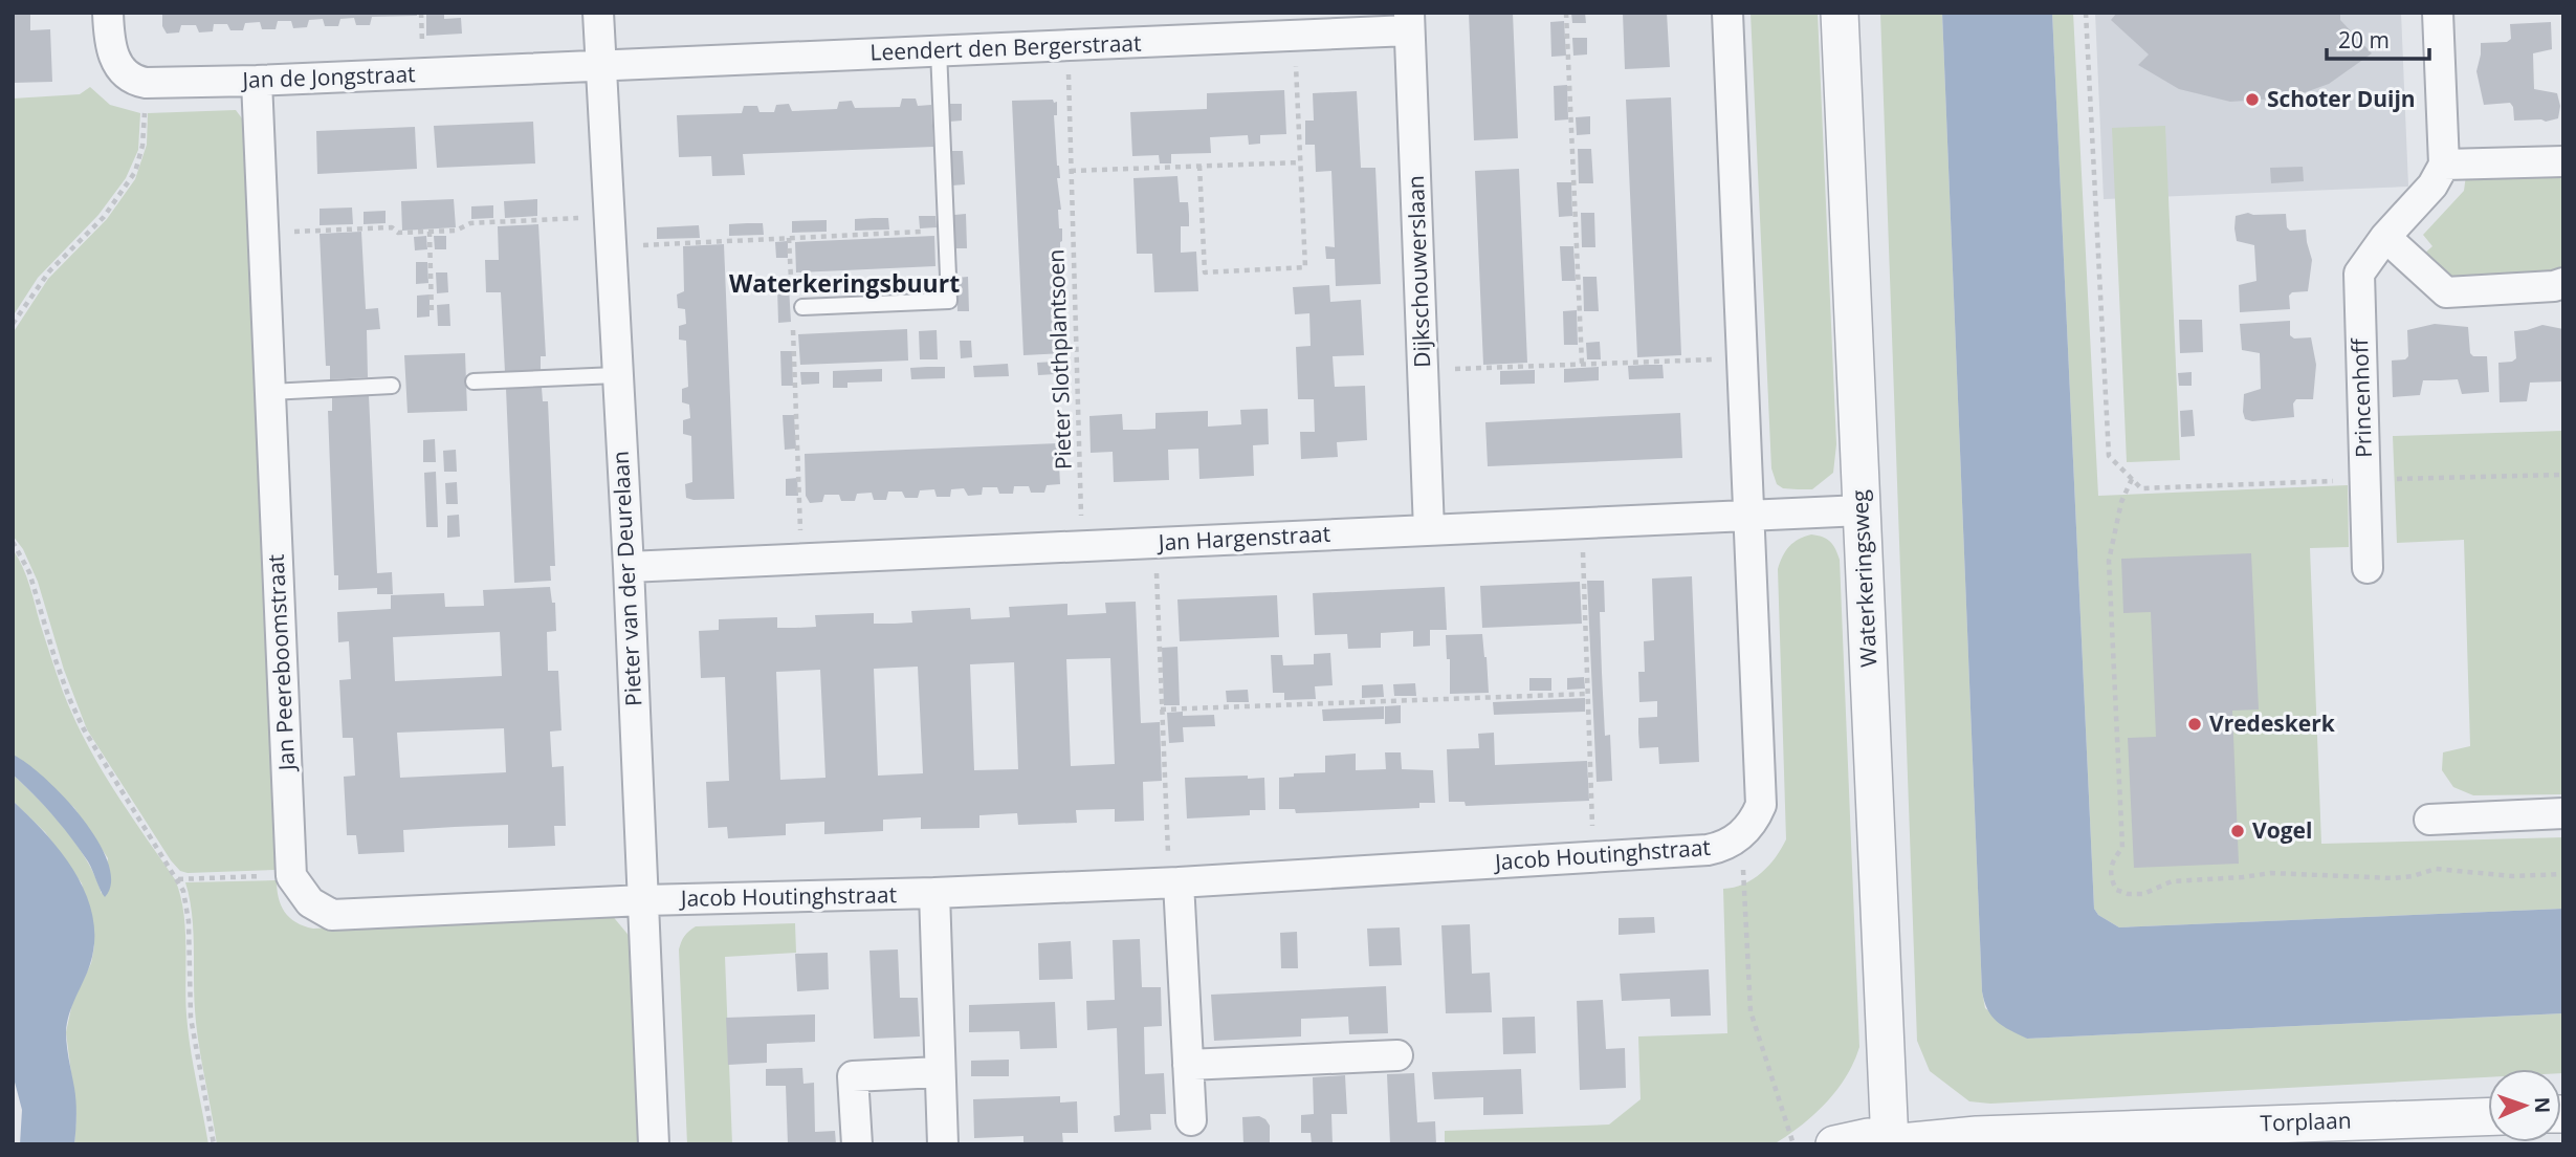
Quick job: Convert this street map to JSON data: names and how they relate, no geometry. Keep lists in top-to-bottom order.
{
  "streets": {
    "street": [
      "Leendert den Bergerstraat",
      "Jan de Jongstraat",
      "Dijkschouwerslaan",
      "Princenhoff",
      "Jan Hargenstraat",
      "Pieter van der Deurelaan",
      "Waterkeringsweg",
      "Jan Peereboomstraat",
      "Jacob Houtinghstraat",
      "Torplaan"
    ],
    "path": ["Pieter Slothplantsoen"]
  },
  "crossings": [
    ["Leendert den Bergerstraat", "Jan de Jongstraat"],
    ["Leendert den Bergerstraat", "Dijkschouwerslaan"],
    ["Leendert den Bergerstraat", "Pieter Slothplantsoen"],
    ["Leendert den Bergerstraat", "Pieter van der Deurelaan"],
    ["Jan de Jongstraat", "Pieter van der Deurelaan"],
    ["Jan de Jongstraat", "Jan Peereboomstraat"],
    ["Dijkschouwerslaan", "Jan Hargenstraat"],
    ["Pieter Slothplantsoen", "Jan Hargenstraat"],
    ["Jan Hargenstraat", "Pieter van der Deurelaan"],
    ["Jan Hargenstraat", "Waterkeringsweg"],
    ["Jan Hargenstraat", "Jacob Houtinghstraat"],
    ["Pieter van der Deurelaan", "Jacob Houtinghstraat"],
    ["Waterkeringsweg", "Torplaan"]
  ],
  "districts": ["Waterkeringsbuurt"],
  "places": ["Schoter Duijn", "Vredeskerk", "Vogel"],
  "scale_bar": "20 m",
  "north": "right"
}
